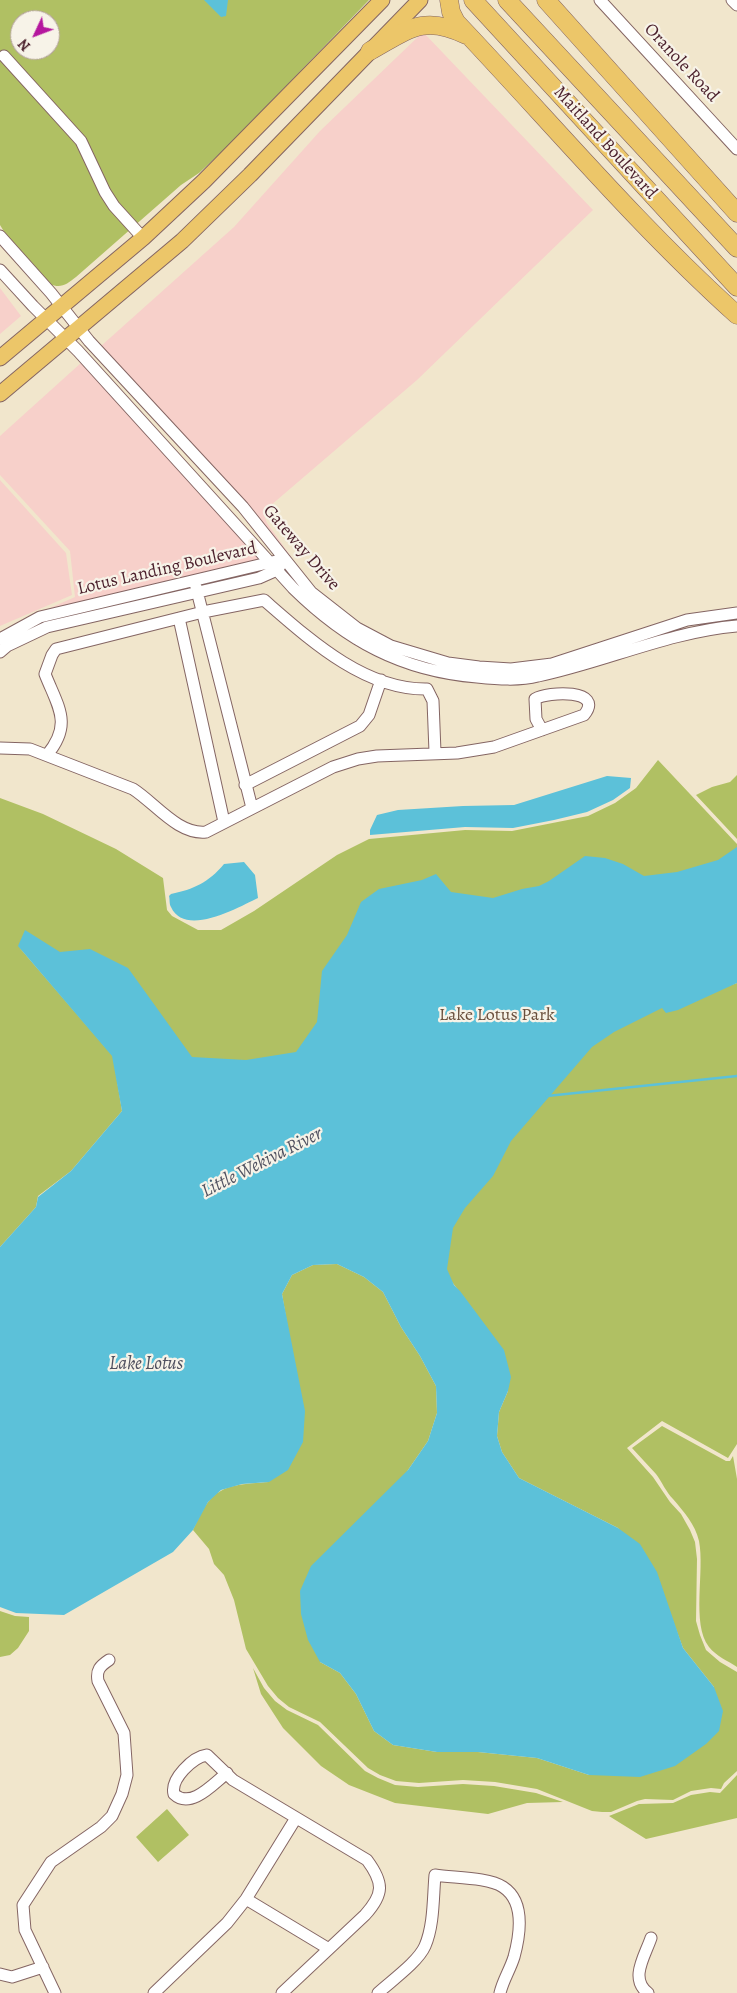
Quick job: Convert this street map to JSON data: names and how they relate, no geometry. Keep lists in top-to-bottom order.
{
  "streets": {
    "highway": ["Maitland Boulevard"],
    "street": ["Oranole Road", "Gateway Drive", "Lotus Landing Boulevard"]
  },
  "crossings": [
    ["Gateway Drive", "Lotus Landing Boulevard"]
  ],
  "water": ["Little Wekiva River", "Lake Lotus"],
  "parks": ["Lake Lotus Park"],
  "north": "bottom left"
}
